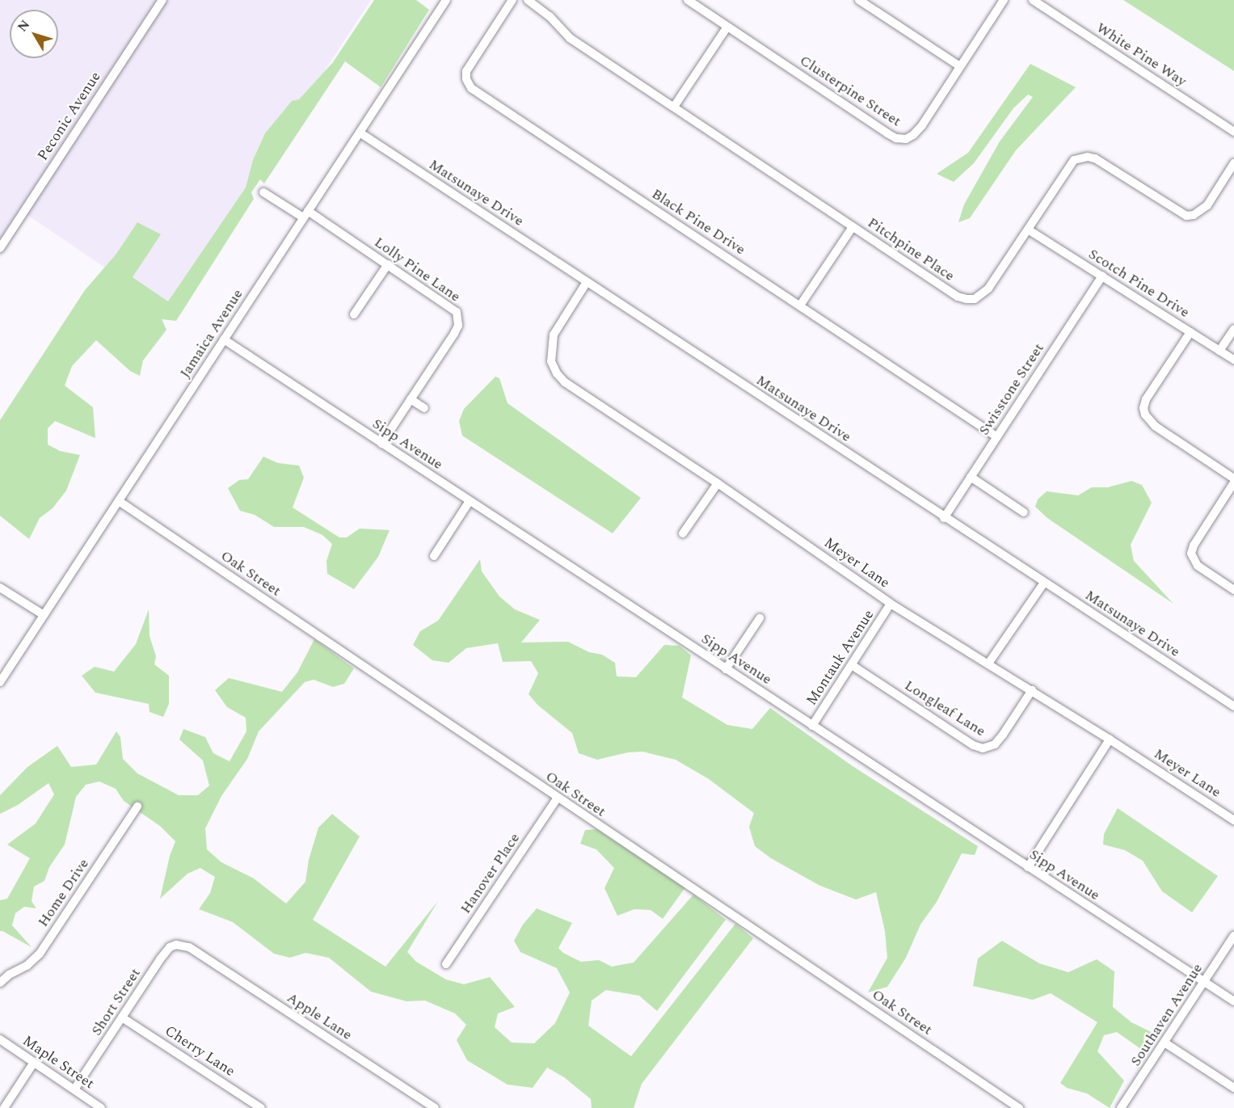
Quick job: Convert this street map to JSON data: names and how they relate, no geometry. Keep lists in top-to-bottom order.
{
  "streets": {
    "street": [
      "White Pine Way",
      "Clusterpine Street",
      "Peconic Avenue",
      "Matsunaye Drive",
      "Black Pine Drive",
      "Pitchpine Place",
      "Lolly Pine Lane",
      "Scotch Pine Drive",
      "Jamaica Avenue",
      "Swisstone Street",
      "Sipp Avenue",
      "Meyer Lane",
      "Oak Street",
      "Montauk Avenue",
      "Longleaf Lane",
      "Hanover Place",
      "Home Drive",
      "Short Street",
      "Southaven Avenue",
      "Apple Lane",
      "Cherry Lane",
      "Maple Street"
    ]
  },
  "crossings": [
    ["Matsunaye Drive", "Jamaica Avenue"],
    ["Matsunaye Drive", "Swisstone Street"],
    ["Matsunaye Drive", "Meyer Lane"],
    ["Black Pine Drive", "Swisstone Street"],
    ["Pitchpine Place", "Scotch Pine Drive"],
    ["Lolly Pine Lane", "Jamaica Avenue"],
    ["Lolly Pine Lane", "Sipp Avenue"],
    ["Scotch Pine Drive", "Swisstone Street"],
    ["Jamaica Avenue", "Sipp Avenue"],
    ["Jamaica Avenue", "Oak Street"],
    ["Sipp Avenue", "Montauk Avenue"],
    ["Sipp Avenue", "Southaven Avenue"],
    ["Meyer Lane", "Montauk Avenue"],
    ["Meyer Lane", "Longleaf Lane"],
    ["Oak Street", "Hanover Place"],
    ["Montauk Avenue", "Longleaf Lane"],
    ["Short Street", "Apple Lane"],
    ["Short Street", "Cherry Lane"],
    ["Short Street", "Maple Street"]
  ],
  "north": "top left"
}
